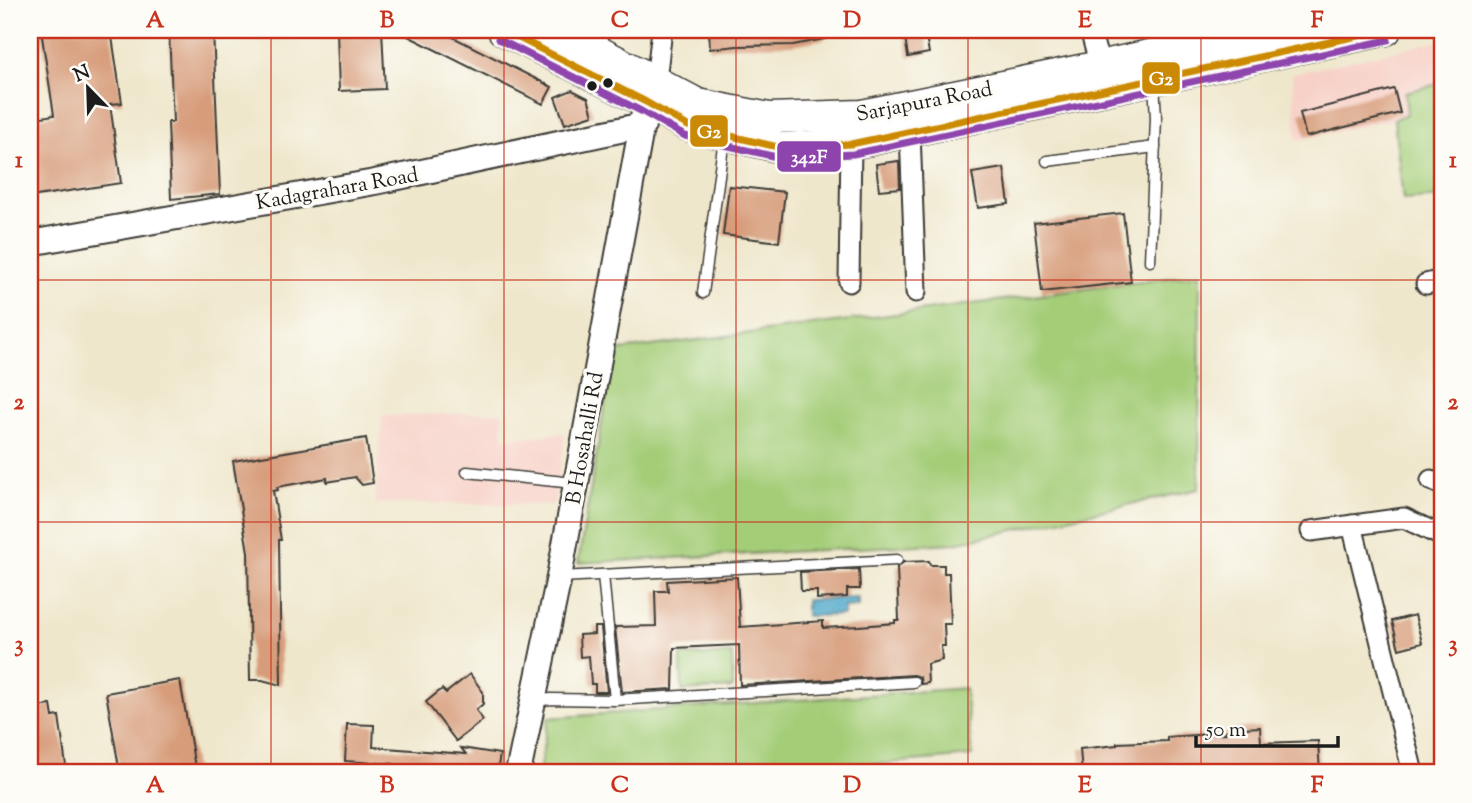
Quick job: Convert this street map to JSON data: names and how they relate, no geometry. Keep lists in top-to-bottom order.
{
  "streets": {
    "main road": ["Sarjapura Road"],
    "street": ["Kadagrahara Road", "B Hosahalli Rd"]
  },
  "crossings": [
    ["Sarjapura Road", "Kadagrahara Road"],
    ["Sarjapura Road", "B Hosahalli Rd"],
    ["Kadagrahara Road", "B Hosahalli Rd"]
  ],
  "lines": ["transit line G2", "transit line 342F"],
  "scale_bar": "50 m",
  "north": "top left",
  "grid": {
    "columns": [
      "A",
      "B",
      "C",
      "D",
      "E",
      "F"
    ],
    "rows": ["1", "2", "3"]
  }
}
